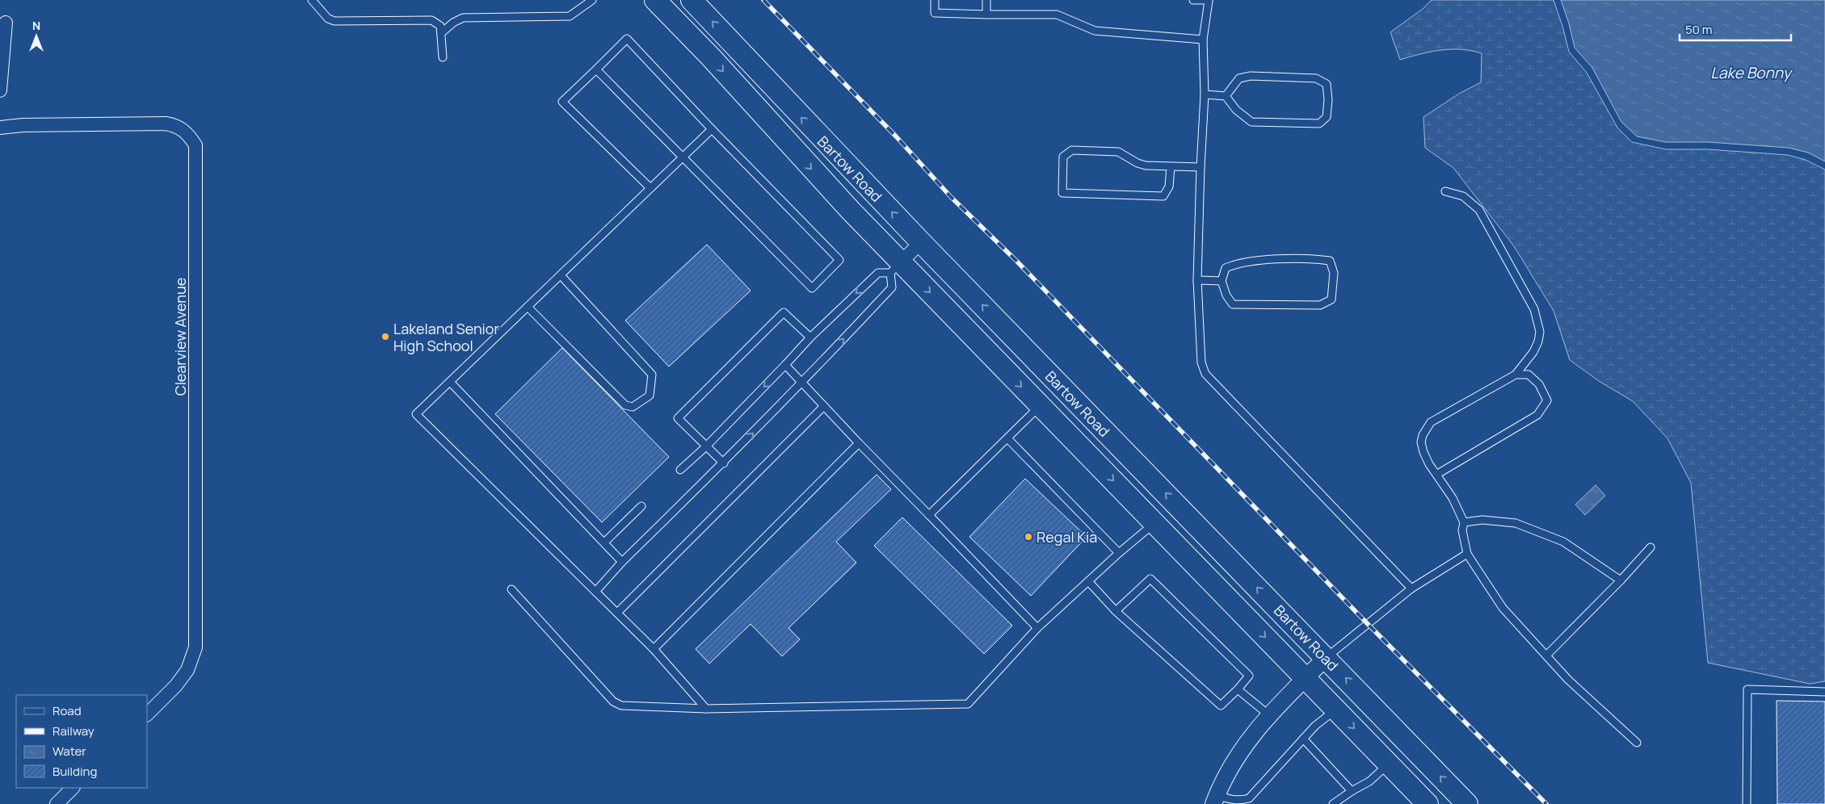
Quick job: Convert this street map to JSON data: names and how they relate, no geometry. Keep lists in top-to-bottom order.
{
  "streets": {
    "main road": ["Bartow Road"],
    "street": ["Clearview Avenue"]
  },
  "water": ["Lake Bonny"],
  "places": ["Lakeland Senior High School", "Regal Kia"],
  "legend": [
    "Road",
    "Railway",
    "Water",
    "Building"
  ],
  "scale_bar": "50 m",
  "north": "top"
}
